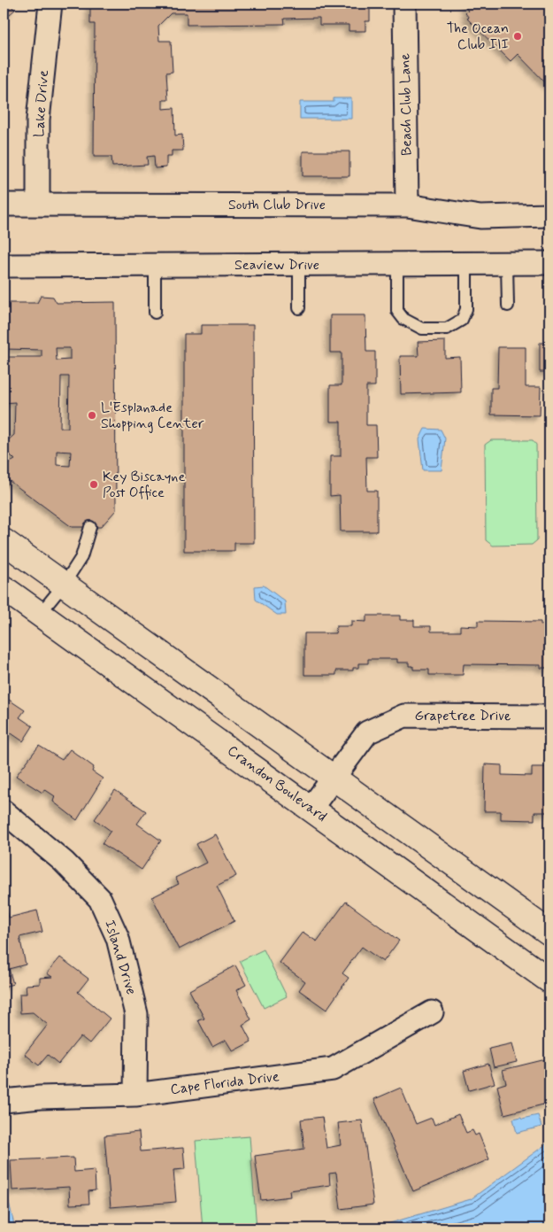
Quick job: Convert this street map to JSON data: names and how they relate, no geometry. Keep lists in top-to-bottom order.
{
  "streets": {
    "main road": ["Crandon Boulevard"],
    "street": [
      "Lake Drive",
      "Beach Club Lane",
      "South Club Drive",
      "Seaview Drive",
      "Grapetree Drive",
      "Island Drive",
      "Cape Florida Drive"
    ]
  },
  "crossings": [
    ["Lake Drive", "South Club Drive"],
    ["Beach Club Lane", "South Club Drive"],
    ["Grapetree Drive", "Crandon Boulevard"],
    ["Island Drive", "Cape Florida Drive"]
  ],
  "places": ["The Ocean Club III", "L'Esplanade Shopping Center", "Key Biscayne Post Office"]
}
